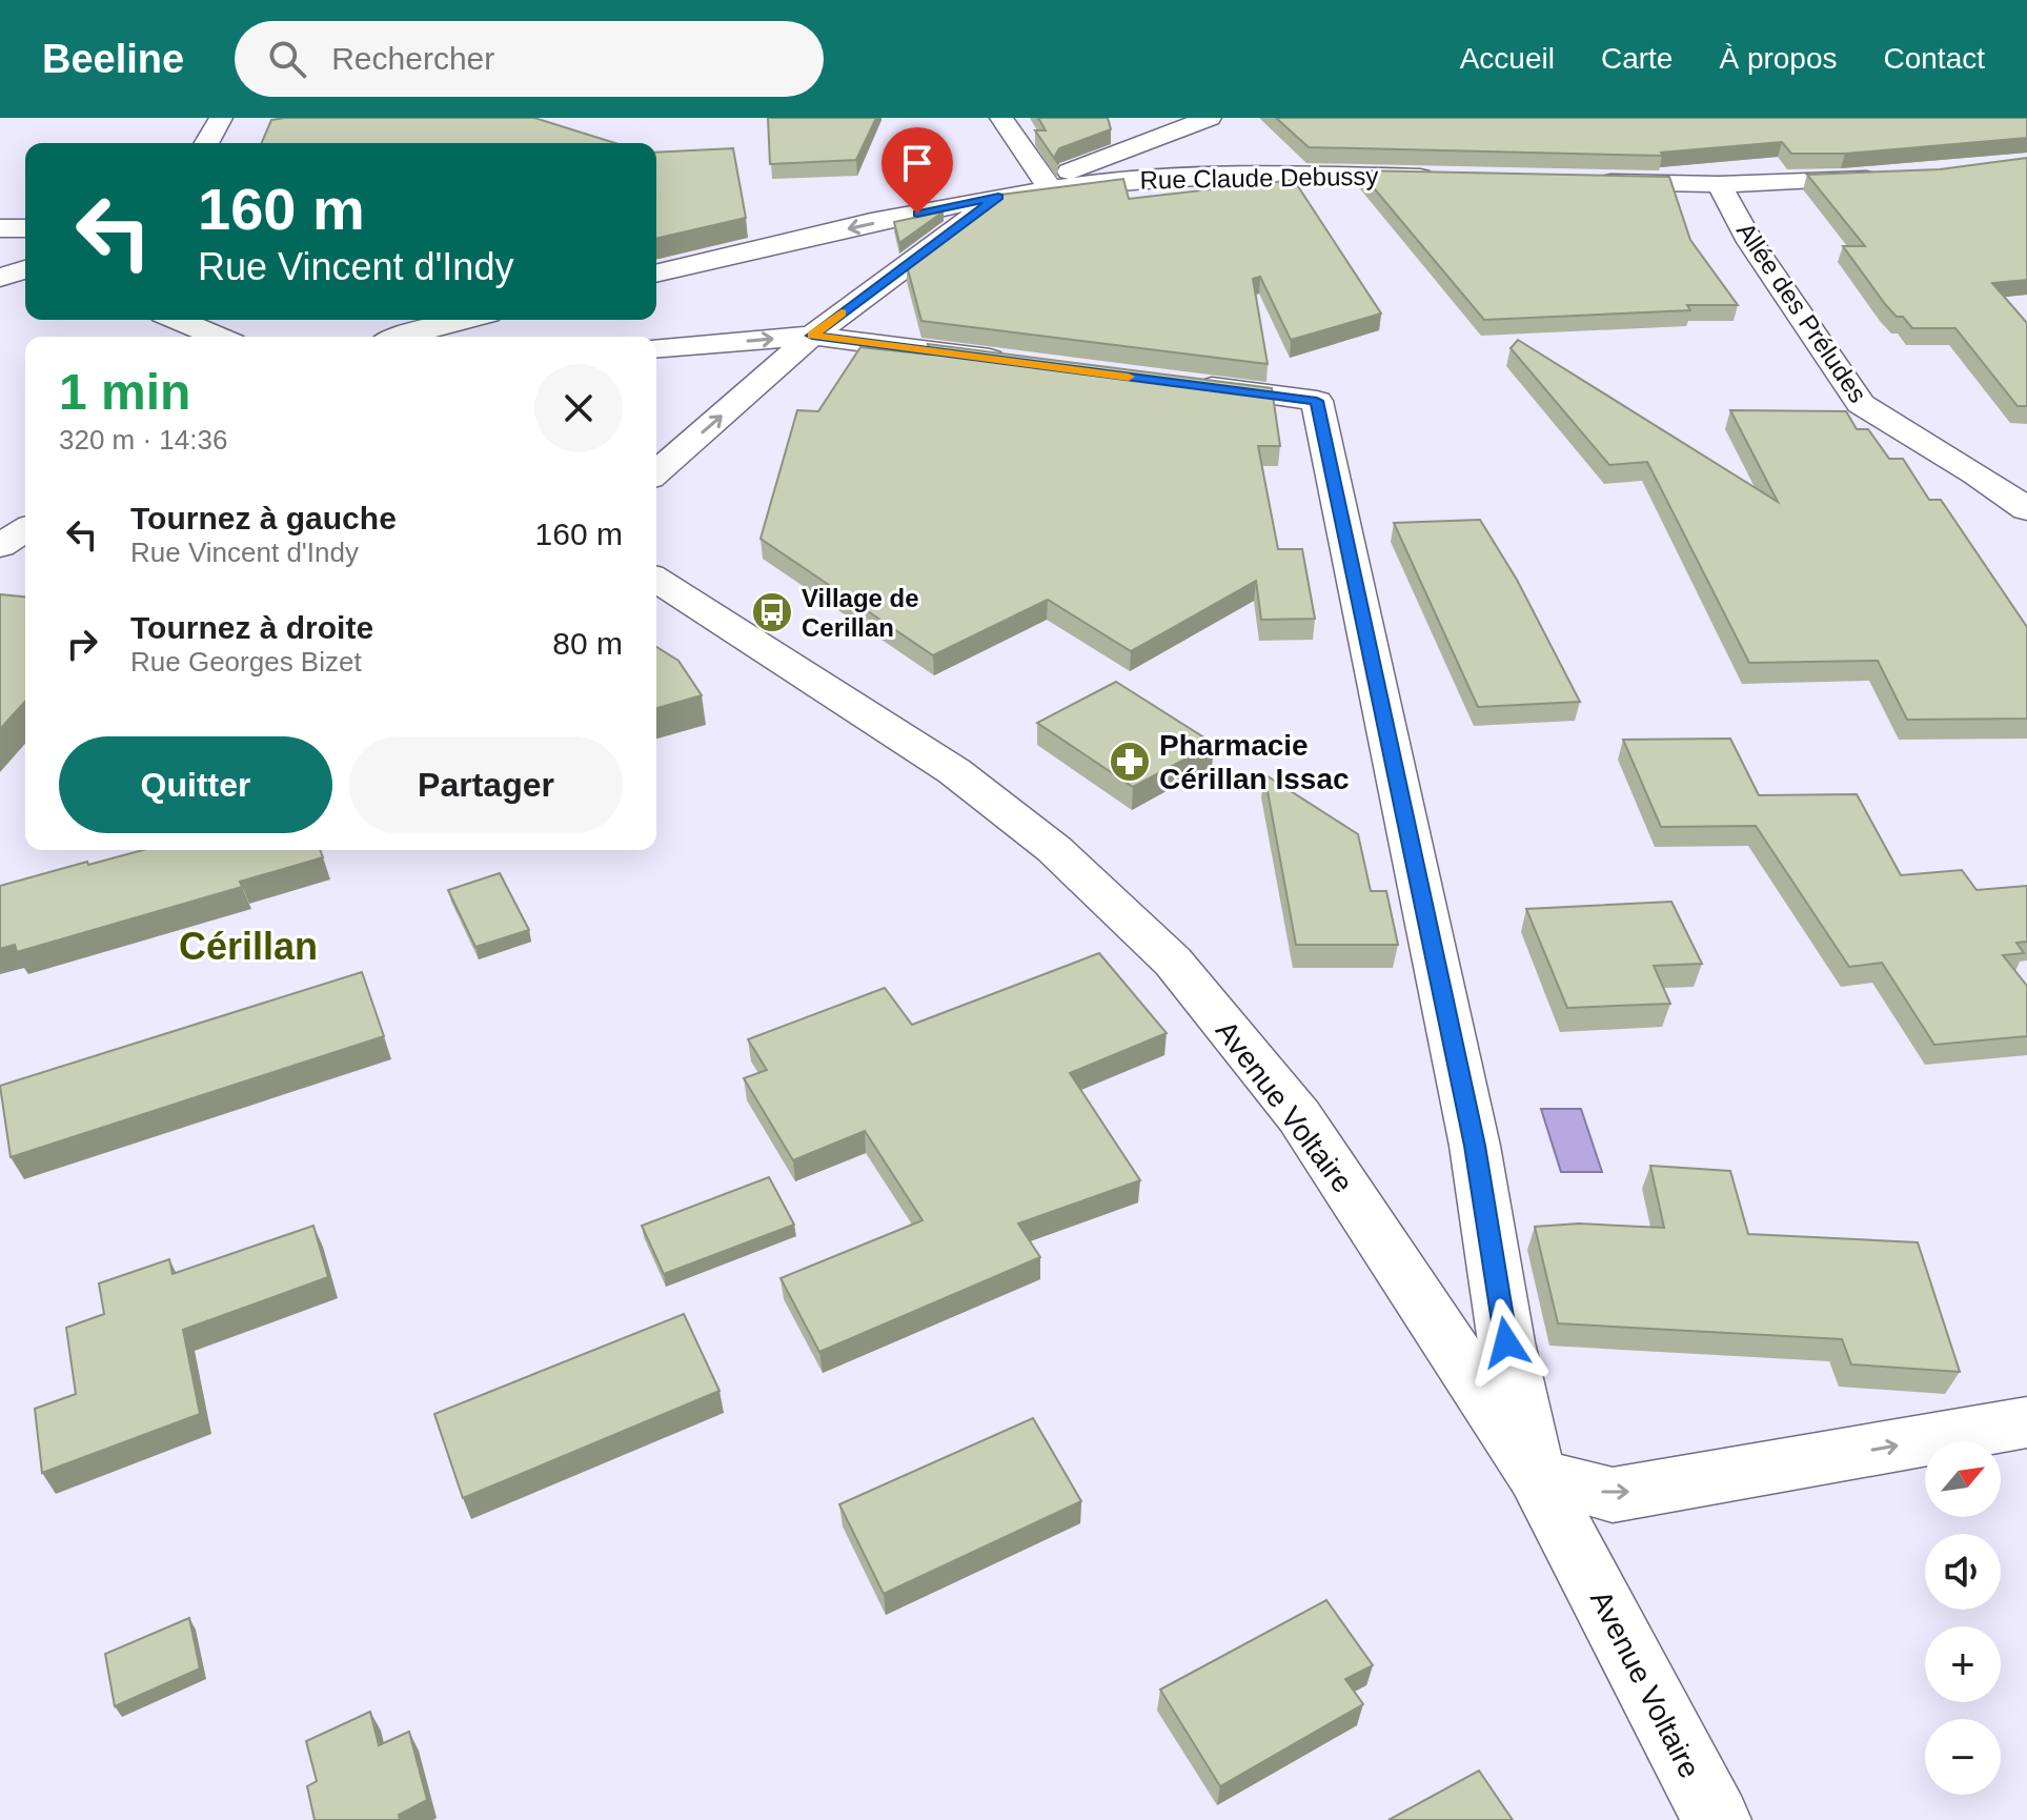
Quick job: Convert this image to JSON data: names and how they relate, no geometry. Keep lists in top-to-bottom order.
{
  "streets": {
    "street": ["Rue Claude Debussy", "Allée des Préludes", "Avenue Voltaire"]
  },
  "districts": ["Cérillan"],
  "places": {
    "bus stop": ["Village de Cerillan"],
    "pharmacy": ["Pharmacie Cérillan Issac"]
  },
  "north": "top right",
  "page": {
    "header": "Beeline",
    "search": "Rechercher",
    "nav": [
      "Accueil",
      "Carte",
      "À propos",
      "Contact"
    ],
    "turn": ["160 m", "Rue Vincent d'Indy"],
    "heading": ["1 min", "320 m · 14:36"],
    "list": [
      {
        "name": "Tournez à gauche",
        "note": "Rue Vincent d'Indy",
        "value": "160 m"
      },
      {
        "name": "Tournez à droite",
        "note": "Rue Georges Bizet",
        "value": "80 m"
      }
    ],
    "buttons": ["Quitter", "Partager"],
    "map_buttons": ["+", "−"]
  }
}
